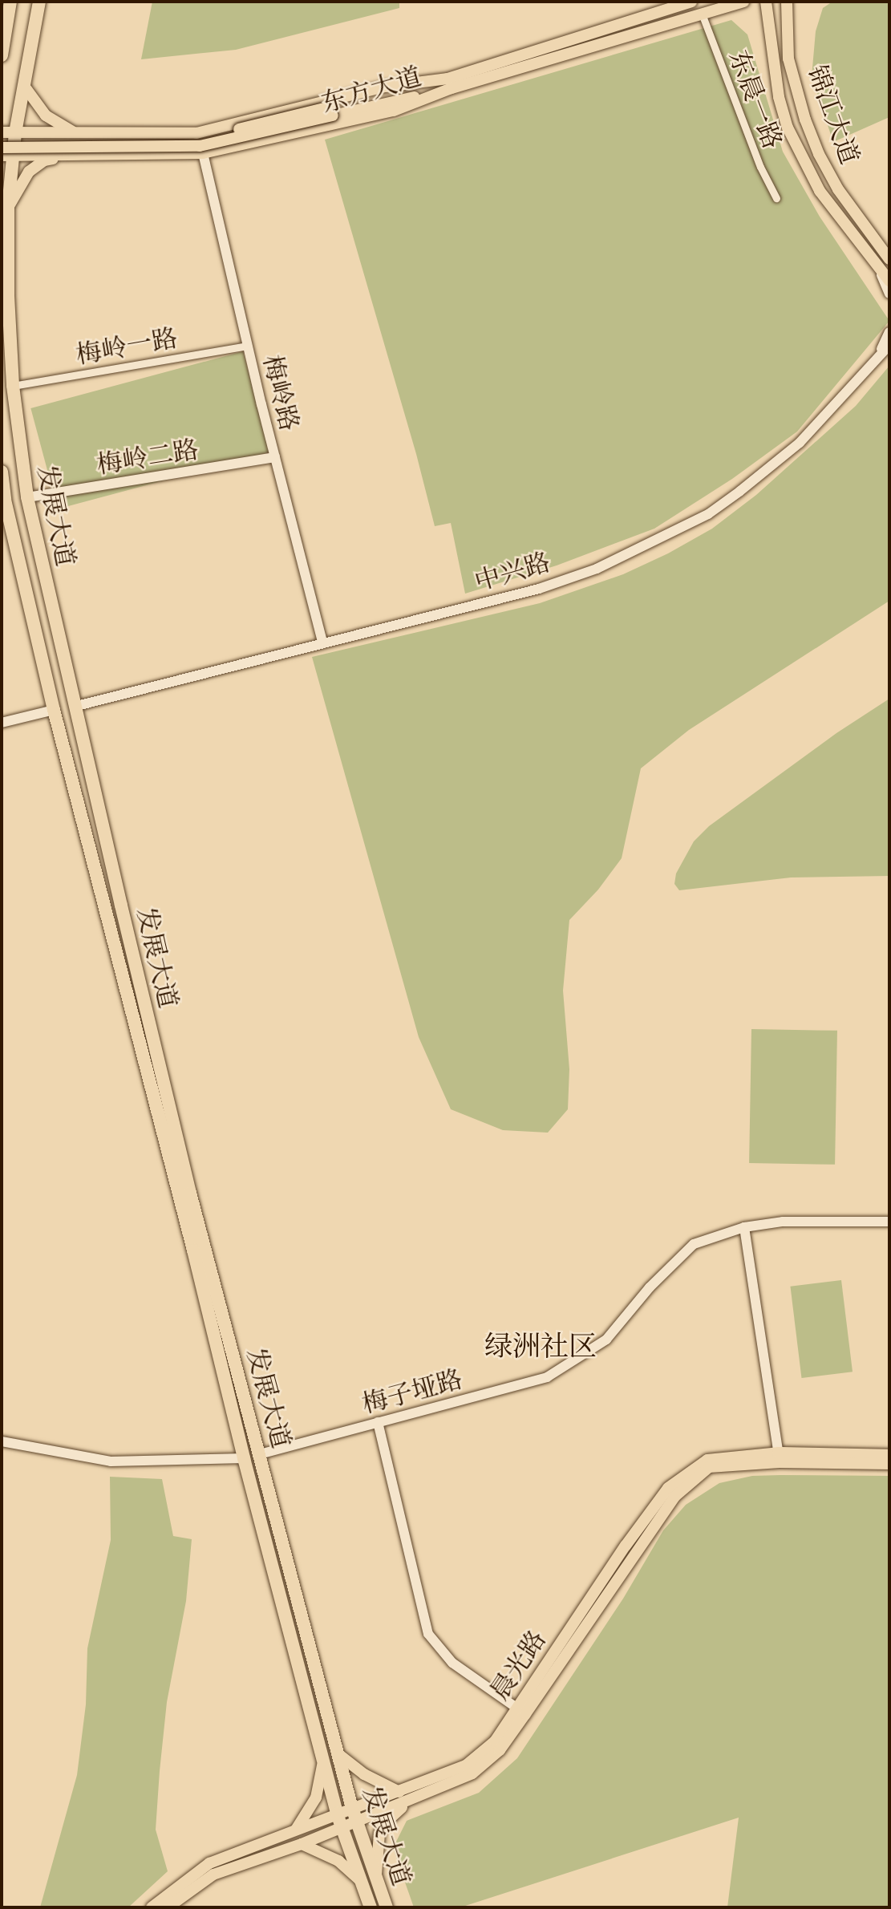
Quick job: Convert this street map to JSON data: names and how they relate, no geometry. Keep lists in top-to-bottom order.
{
  "streets": {
    "highway": ["发展大道"],
    "main road": ["东方大道", "锦江大道", "晨光路"],
    "street": [
      "东晨一路",
      "梅岭一路",
      "梅岭路",
      "梅岭二路",
      "中兴路",
      "梅子垭路"
    ]
  },
  "crossings": [
    ["东方大道", "东晨一路"],
    ["东方大道", "梅岭路"],
    ["东方大道", "发展大道"],
    ["梅岭一路", "梅岭路"],
    ["梅岭一路", "发展大道"],
    ["梅岭路", "梅岭二路"],
    ["梅岭路", "中兴路"],
    ["梅岭二路", "发展大道"],
    ["发展大道", "中兴路"],
    ["发展大道", "梅子垭路"],
    ["发展大道", "晨光路"]
  ],
  "districts": ["绿洲社区"]
}
